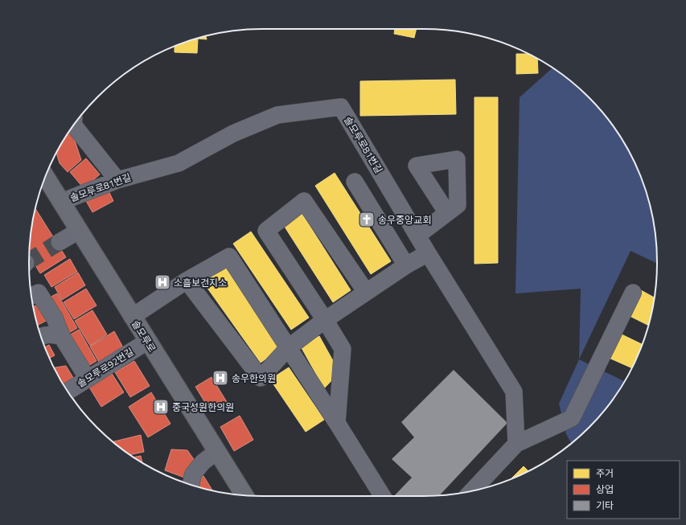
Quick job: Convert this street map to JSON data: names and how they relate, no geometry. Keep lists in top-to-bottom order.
{
  "streets": {
    "main road": ["솔모루로"],
    "street": ["솔모루로81번길", "솔모루로92번길"]
  },
  "crossings": [
    ["솔모루로81번길", "솔모루로"],
    ["솔모루로", "솔모루로92번길"]
  ],
  "places": {
    "church": ["송우중앙교회"],
    "hospital": ["소흘보건지소", "송우한의원", "중국성원한의원"]
  },
  "legend": ["주거", "상업", "기타"]
}
